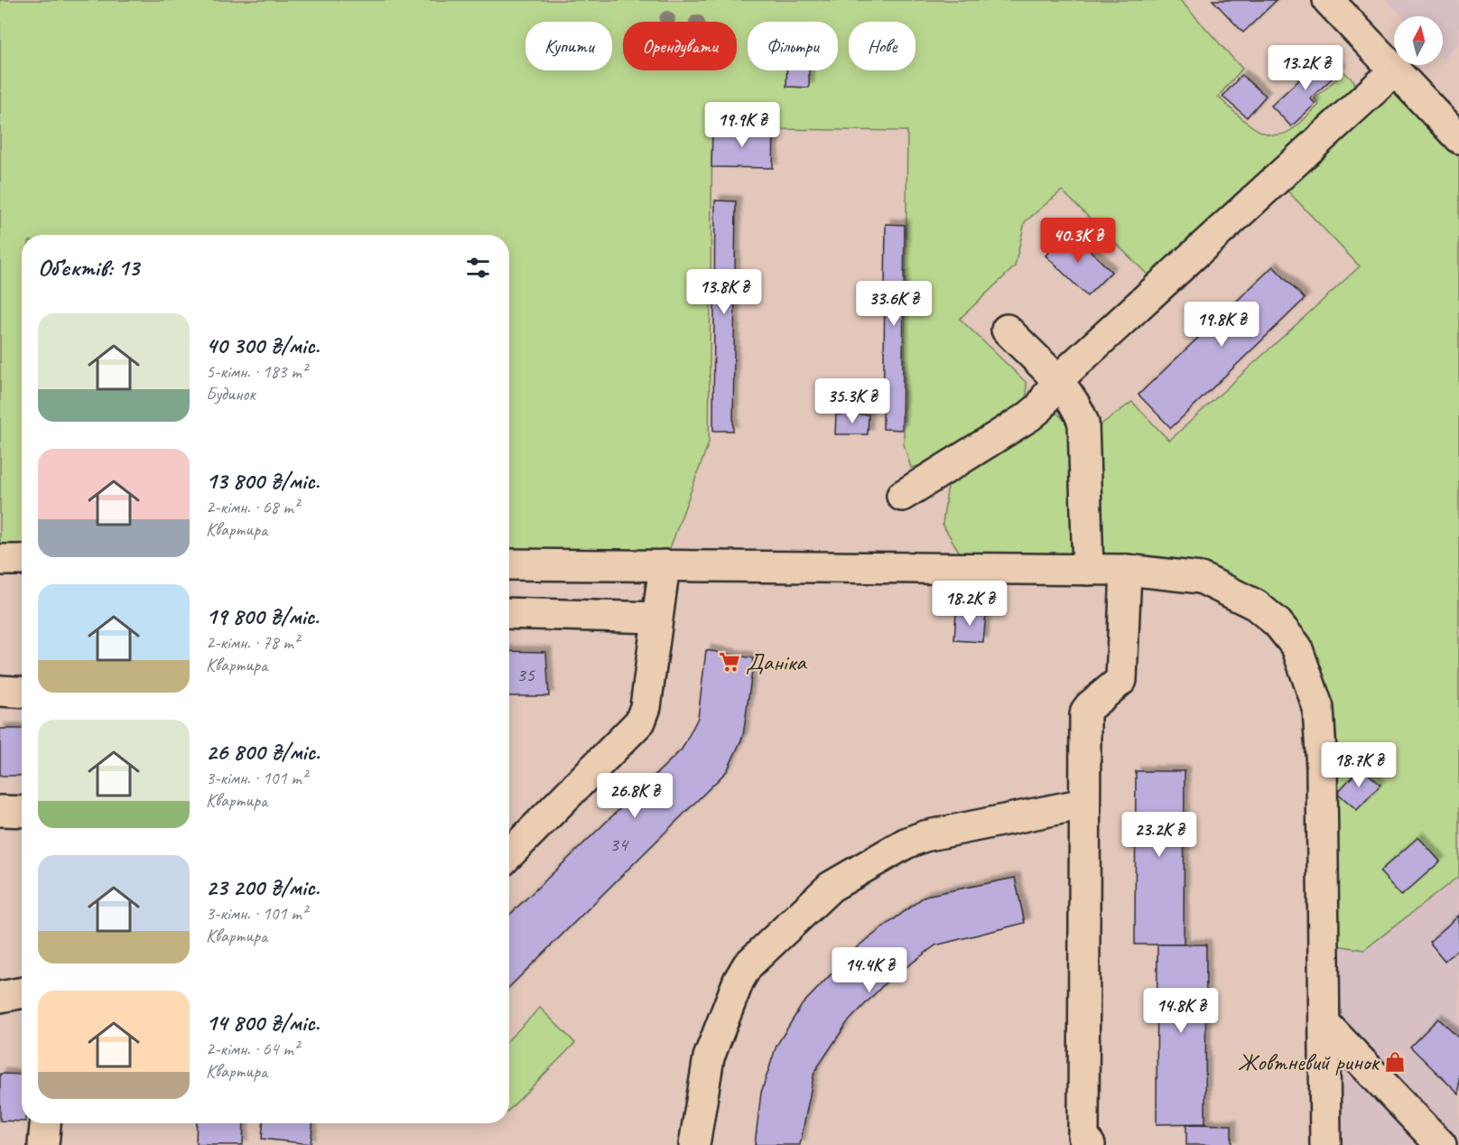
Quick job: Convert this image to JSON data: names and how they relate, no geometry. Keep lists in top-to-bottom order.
{
  "places": {
    "supermarket": ["Даніка"],
    "shop": ["Жовтневий ринок"]
  },
  "house_numbers": ["35", "34"],
  "north": "top",
  "page": {
    "chip": [
      "Купити",
      "Орендувати",
      "Фільтри",
      "Нове"
    ],
    "price": [
      "13.2K ₴",
      "19.9K ₴",
      "40.3K ₴",
      "13.8K ₴",
      "33.6K ₴",
      "19.8K ₴",
      "35.3K ₴",
      "18.2K ₴",
      "18.7K ₴",
      "26.8K ₴",
      "23.2K ₴",
      "14.4K ₴",
      "14.8K ₴"
    ],
    "heading": "Об’єктів: 13",
    "list": [
      {
        "name": "40 300 ₴/міс.",
        "note": "5-кімн. · 183 m² · Будинок"
      },
      {
        "name": "13 800 ₴/міс.",
        "note": "2-кімн. · 68 m² · Квартира"
      },
      {
        "name": "19 800 ₴/міс.",
        "note": "2-кімн. · 78 m² · Квартира"
      },
      {
        "name": "26 800 ₴/міс.",
        "note": "3-кімн. · 101 m² · Квартира"
      },
      {
        "name": "23 200 ₴/міс.",
        "note": "3-кімн. · 101 m² · Квартира"
      },
      {
        "name": "14 800 ₴/міс.",
        "note": "2-кімн. · 64 m² · Квартира"
      }
    ]
  }
}
